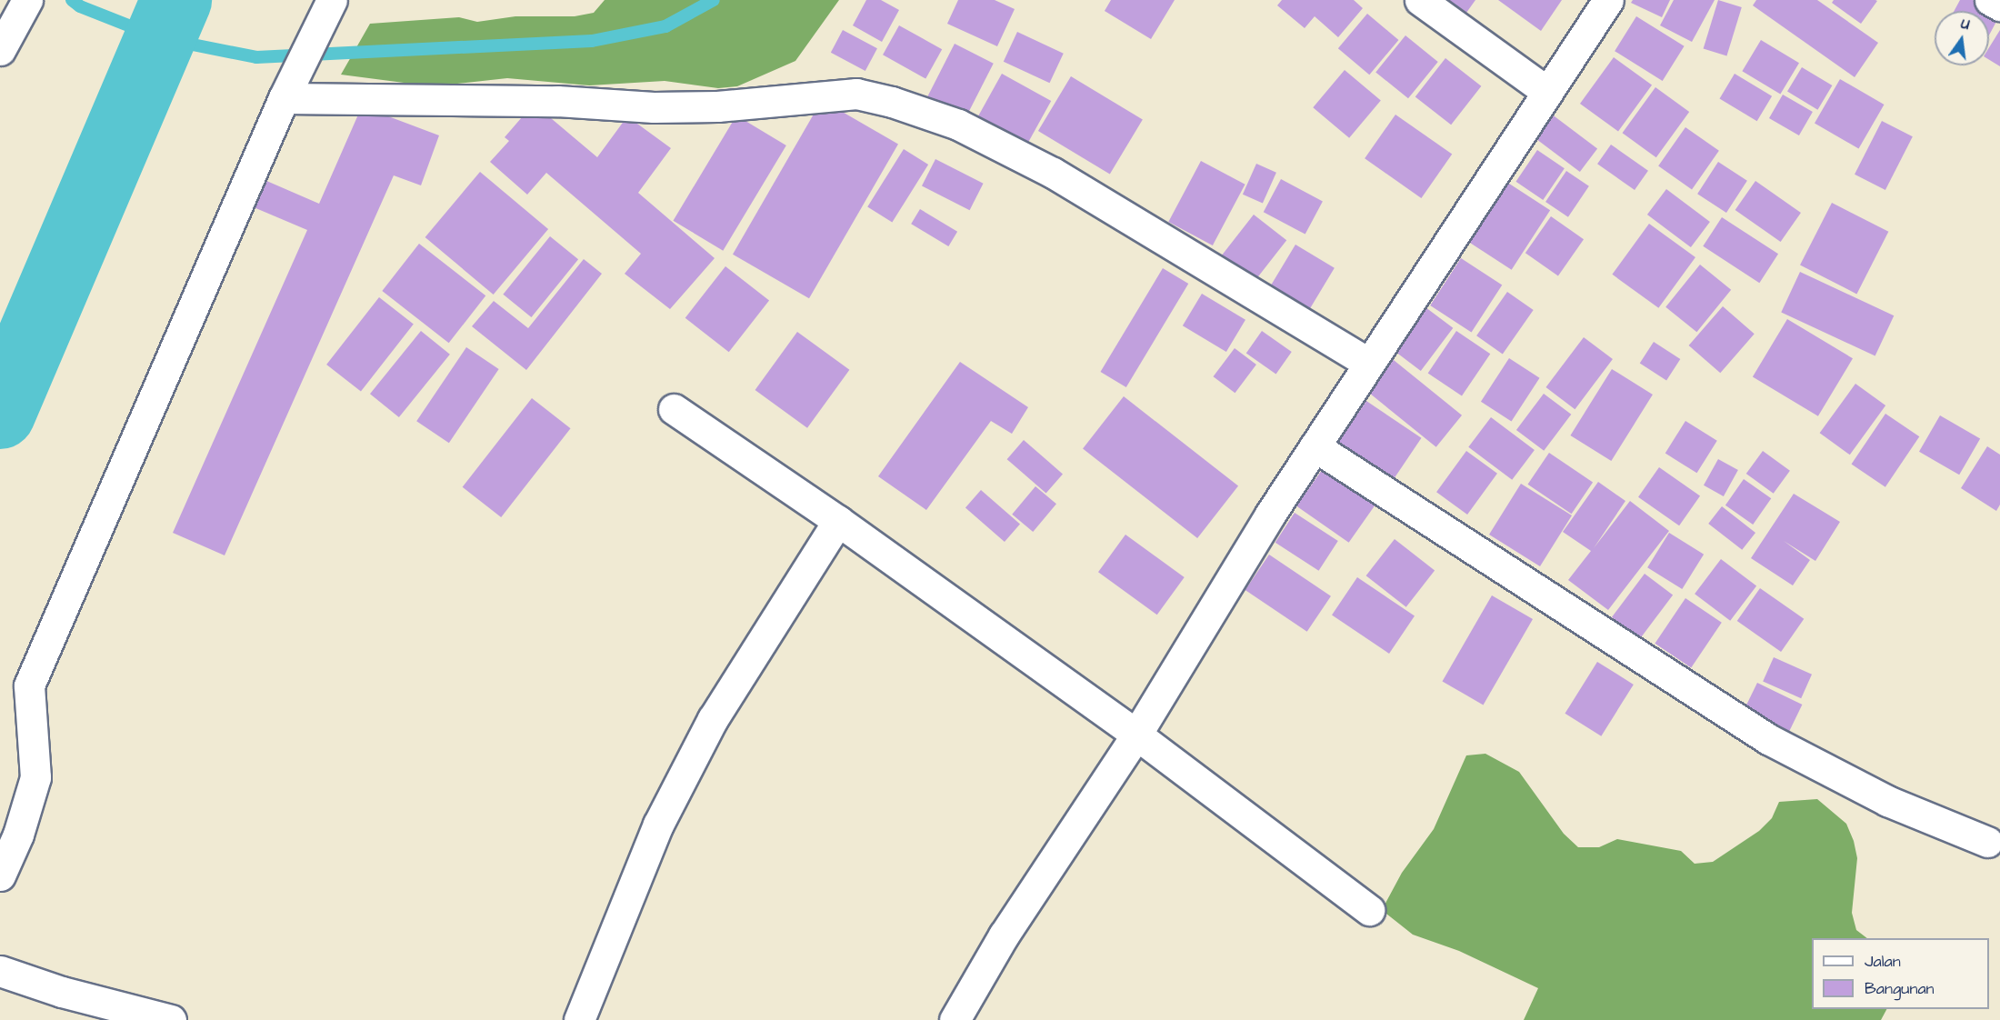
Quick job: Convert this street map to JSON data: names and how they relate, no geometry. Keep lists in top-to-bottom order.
{
  "legend": ["Jalan", "Bangunan"],
  "north": "top"
}
